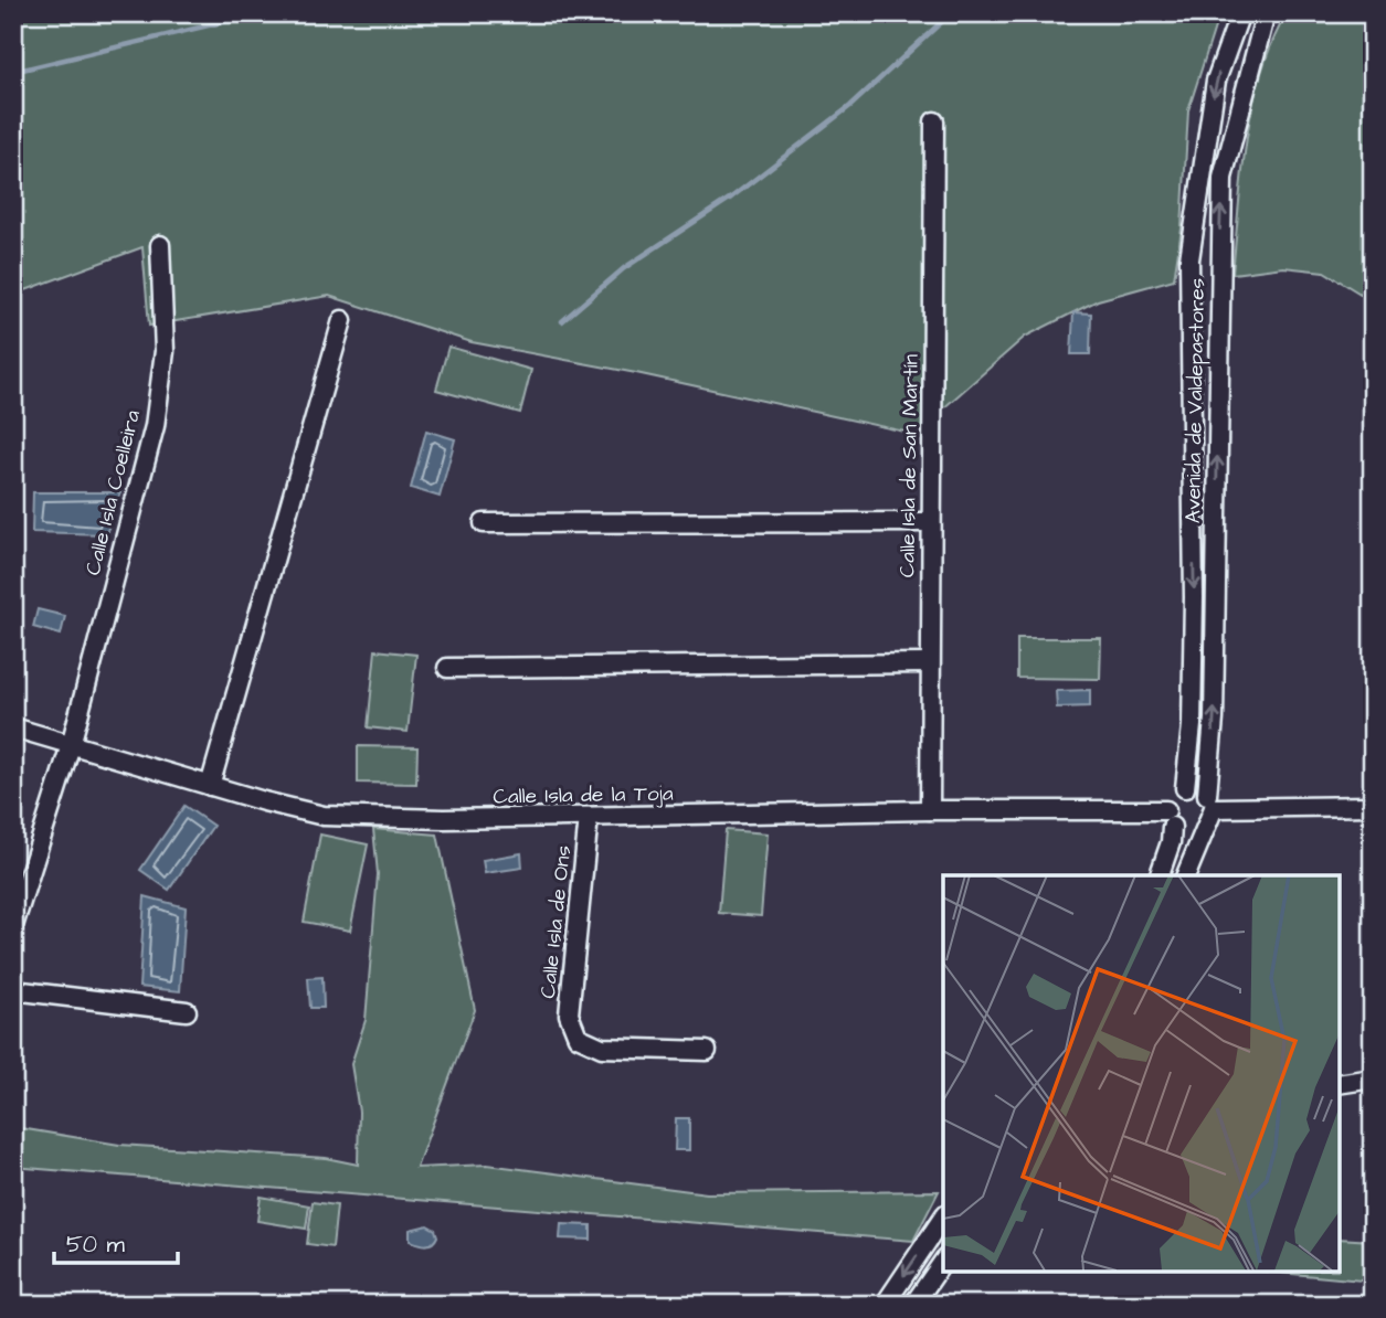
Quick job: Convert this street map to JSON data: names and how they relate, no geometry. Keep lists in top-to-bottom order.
{
  "streets": {
    "street": [
      "Avenida de Valdepastores",
      "Calle Isla de San Martín",
      "Calle Isla Coelleira",
      "Calle Isla de la Toja",
      "Calle Isla de Ons"
    ]
  },
  "crossings": [
    ["Avenida de Valdepastores", "Calle Isla de la Toja"],
    ["Calle Isla de San Martín", "Calle Isla de la Toja"],
    ["Calle Isla Coelleira", "Calle Isla de la Toja"],
    ["Calle Isla de la Toja", "Calle Isla de Ons"]
  ],
  "scale_bar": "50 m"
}
